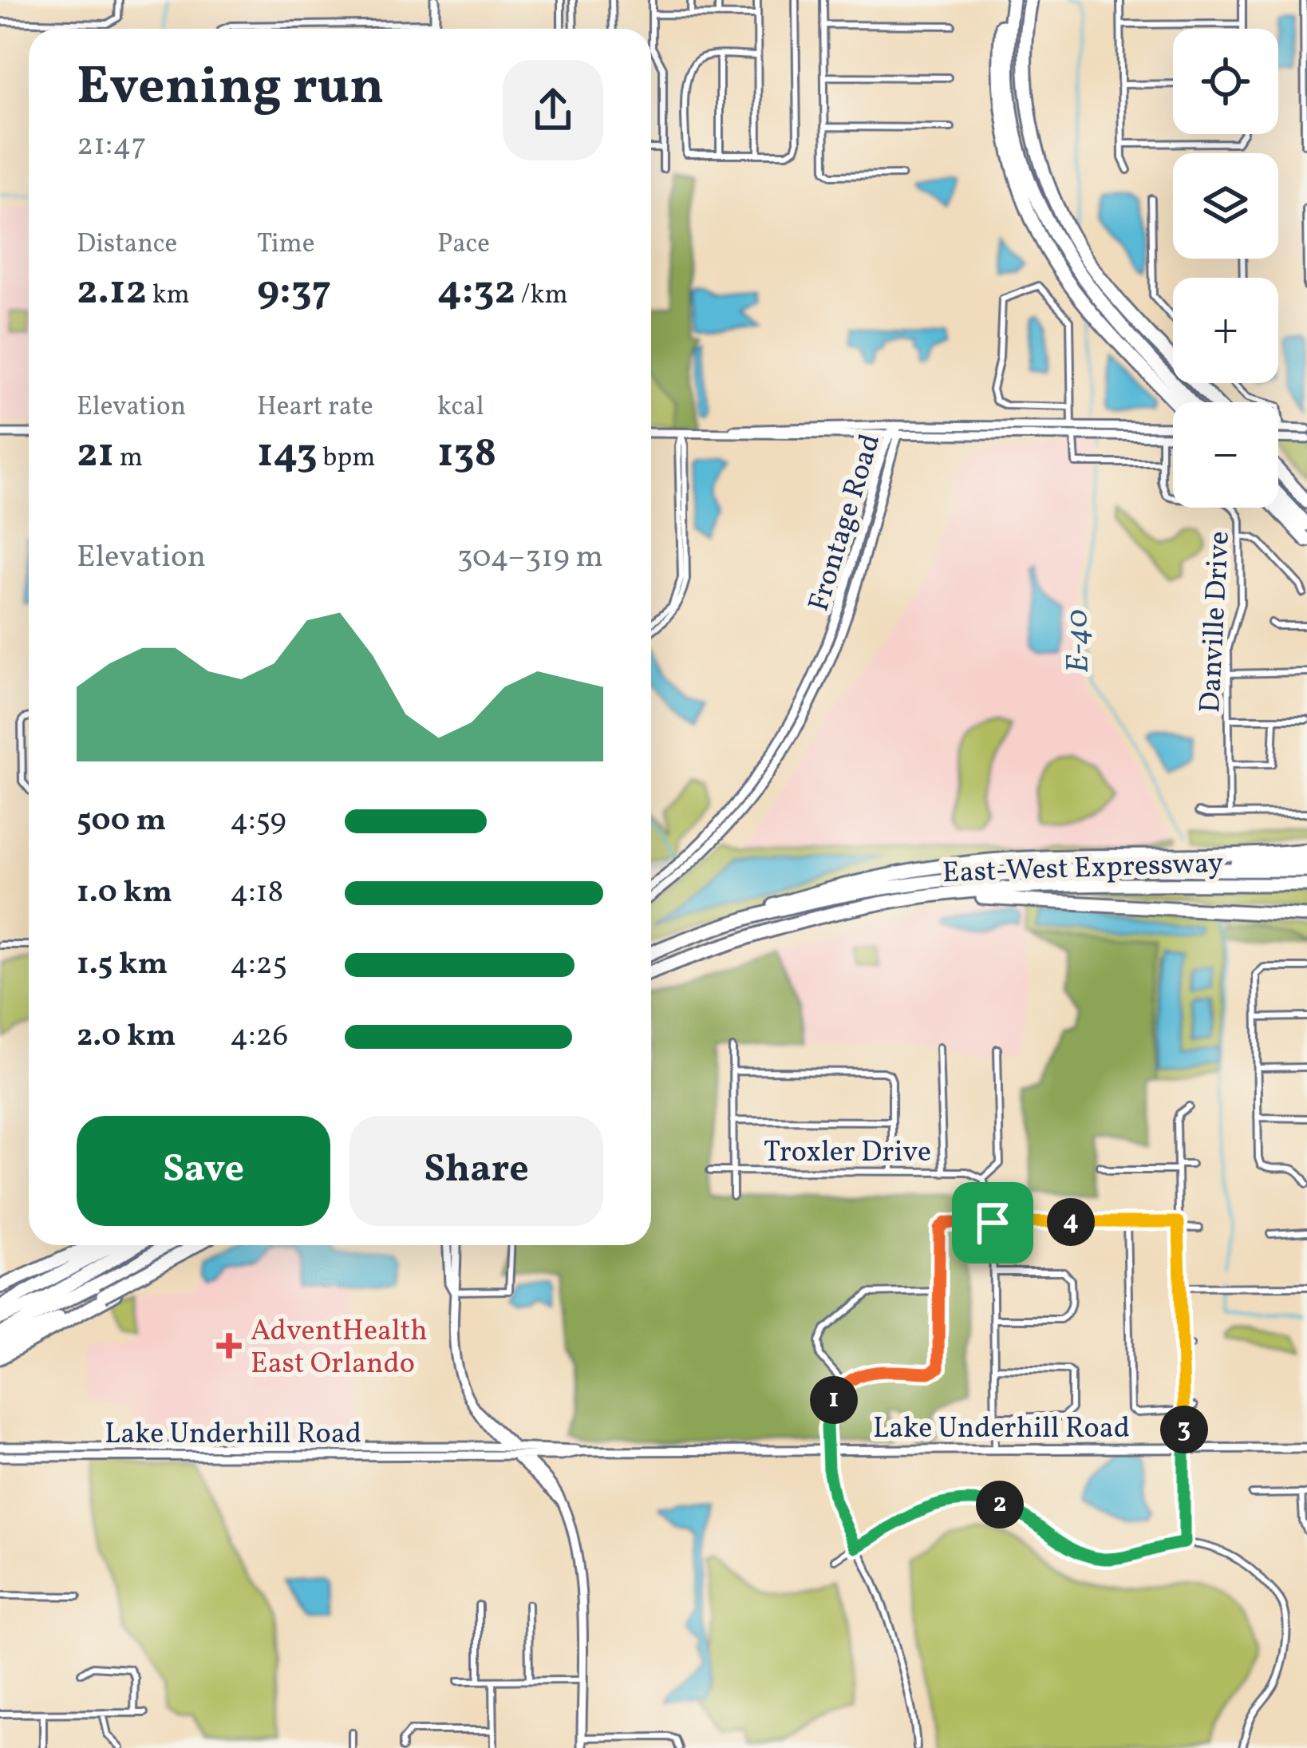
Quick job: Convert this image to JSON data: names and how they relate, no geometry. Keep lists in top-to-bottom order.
{
  "streets": {
    "highway": ["East-West Expressway"],
    "street": [
      "Frontage Road",
      "Danville Drive",
      "Troxler Drive",
      "Lake Underhill Road"
    ]
  },
  "water": ["E-40"],
  "places": {
    "health": ["AdventHealth East Orlando"]
  },
  "page": {
    "map_buttons": ["+", "−"],
    "heading": ["Evening run", "21:47"],
    "stats": [
      ["Distance", "2.12 km"],
      ["Time", "9:37"],
      ["Pace", "4:32 /km"],
      ["Elevation", "21 m"],
      ["Heart rate", "143 bpm"],
      ["kcal", "138"]
    ],
    "chart": ["Elevation", "304–319 m"],
    "list": [
      {
        "name": "500 m",
        "note": "4:59"
      },
      {
        "name": "1.0 km",
        "note": "4:18"
      },
      {
        "name": "1.5 km",
        "note": "4:25"
      },
      {
        "name": "2.0 km",
        "note": "4:26"
      }
    ],
    "buttons": ["Save", "Share"],
    "pins": [
      "4",
      "1",
      "3",
      "2"
    ]
  }
}
